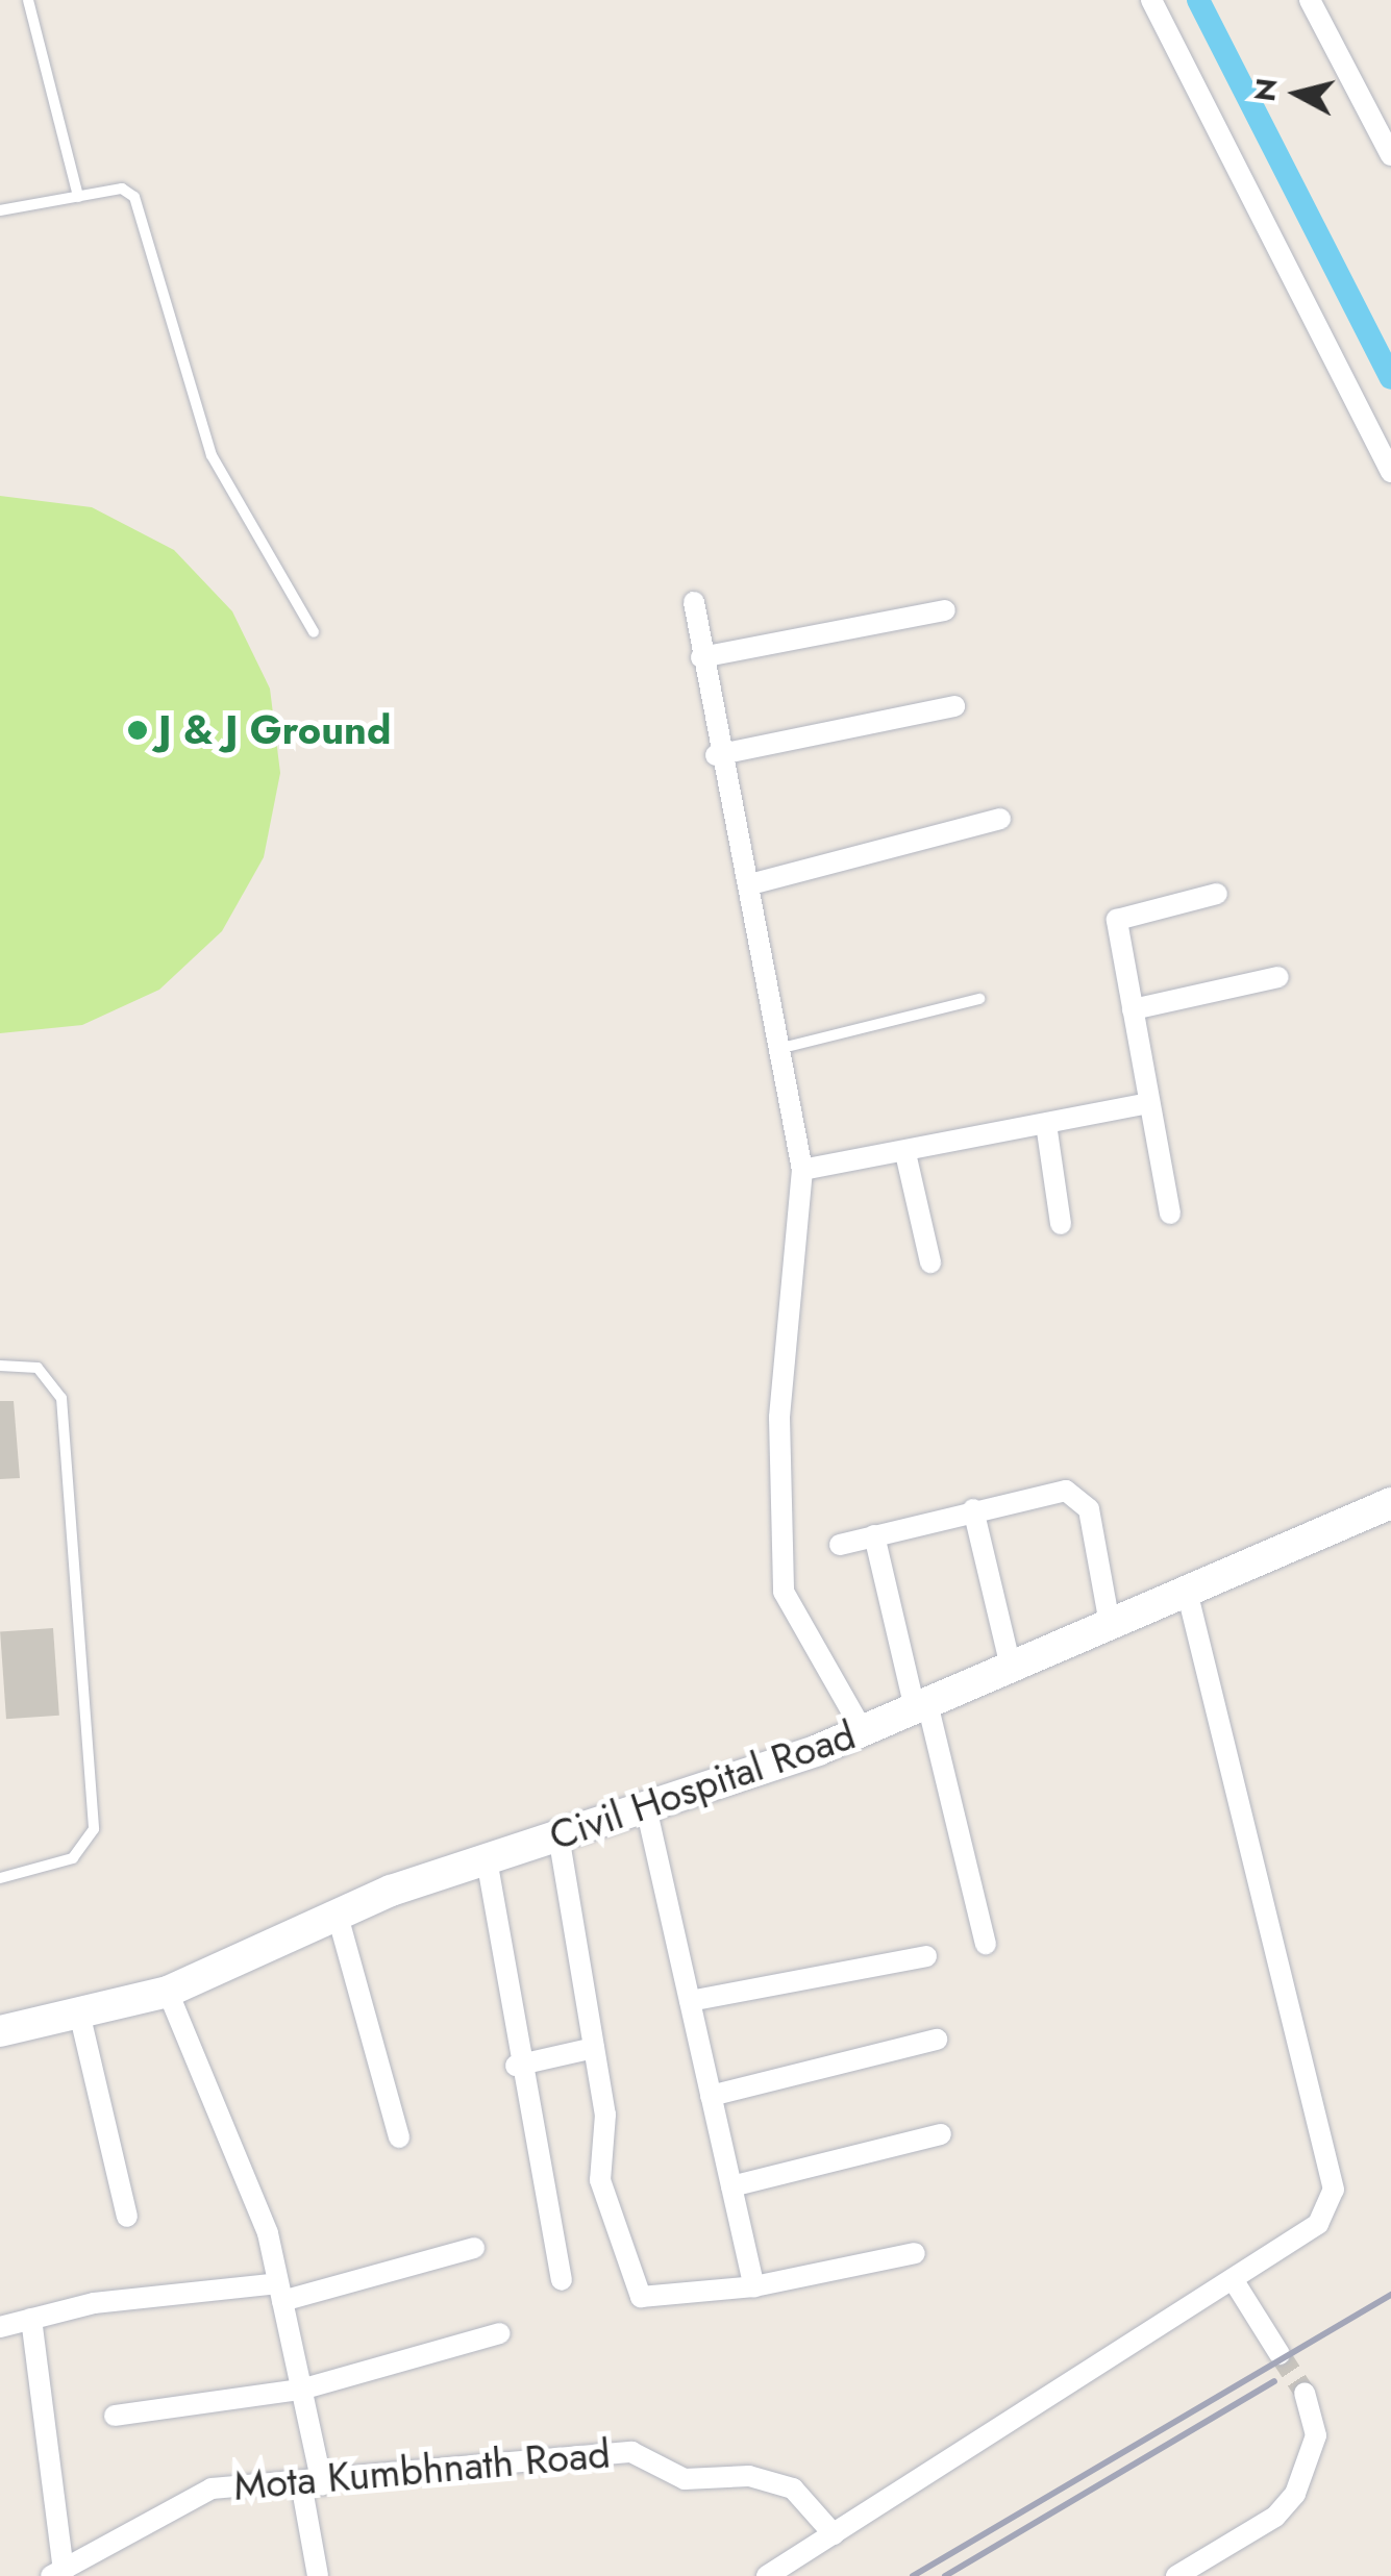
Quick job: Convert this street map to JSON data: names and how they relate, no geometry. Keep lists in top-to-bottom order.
{
  "streets": {
    "street": ["Civil Hospital Road", "Mota Kumbhnath Road"]
  },
  "places": ["J & J Ground"],
  "north": "left"
}
